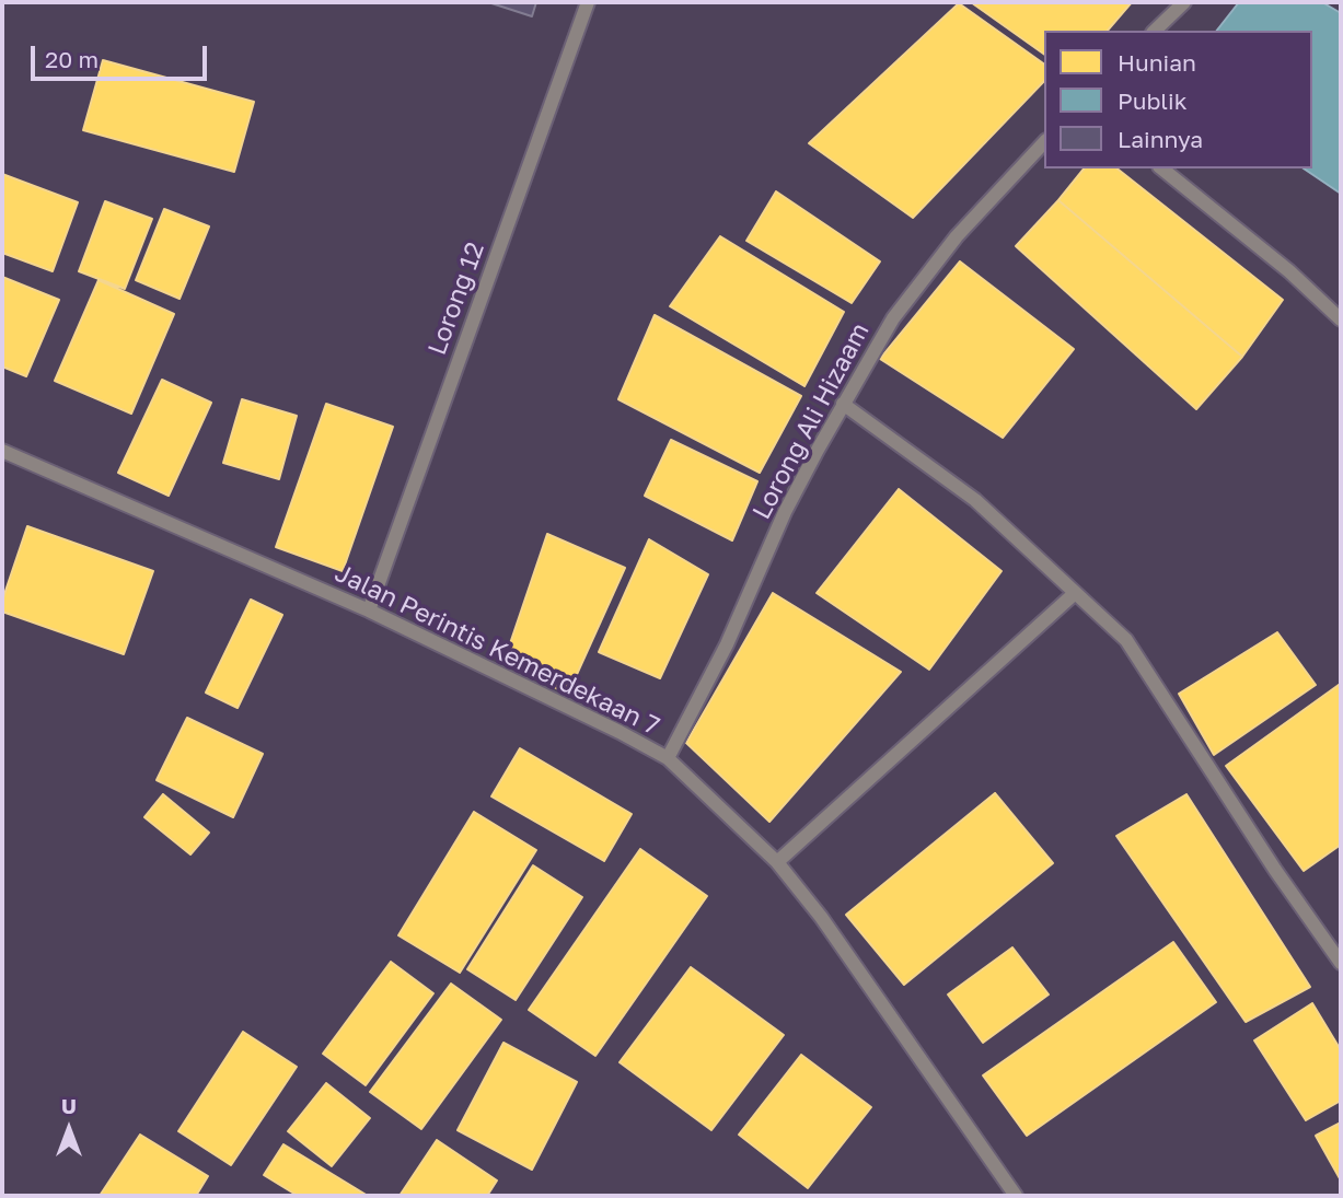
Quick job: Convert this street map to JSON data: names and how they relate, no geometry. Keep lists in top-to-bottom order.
{
  "streets": {
    "street": ["Lorong 12", "Lorong Ali Hizaam", "Jalan Perintis Kemerdekaan 7"]
  },
  "crossings": [
    ["Lorong 12", "Jalan Perintis Kemerdekaan 7"],
    ["Lorong Ali Hizaam", "Jalan Perintis Kemerdekaan 7"]
  ],
  "legend": ["Hunian", "Publik", "Lainnya"],
  "scale_bar": "20 m",
  "north": "top"
}
